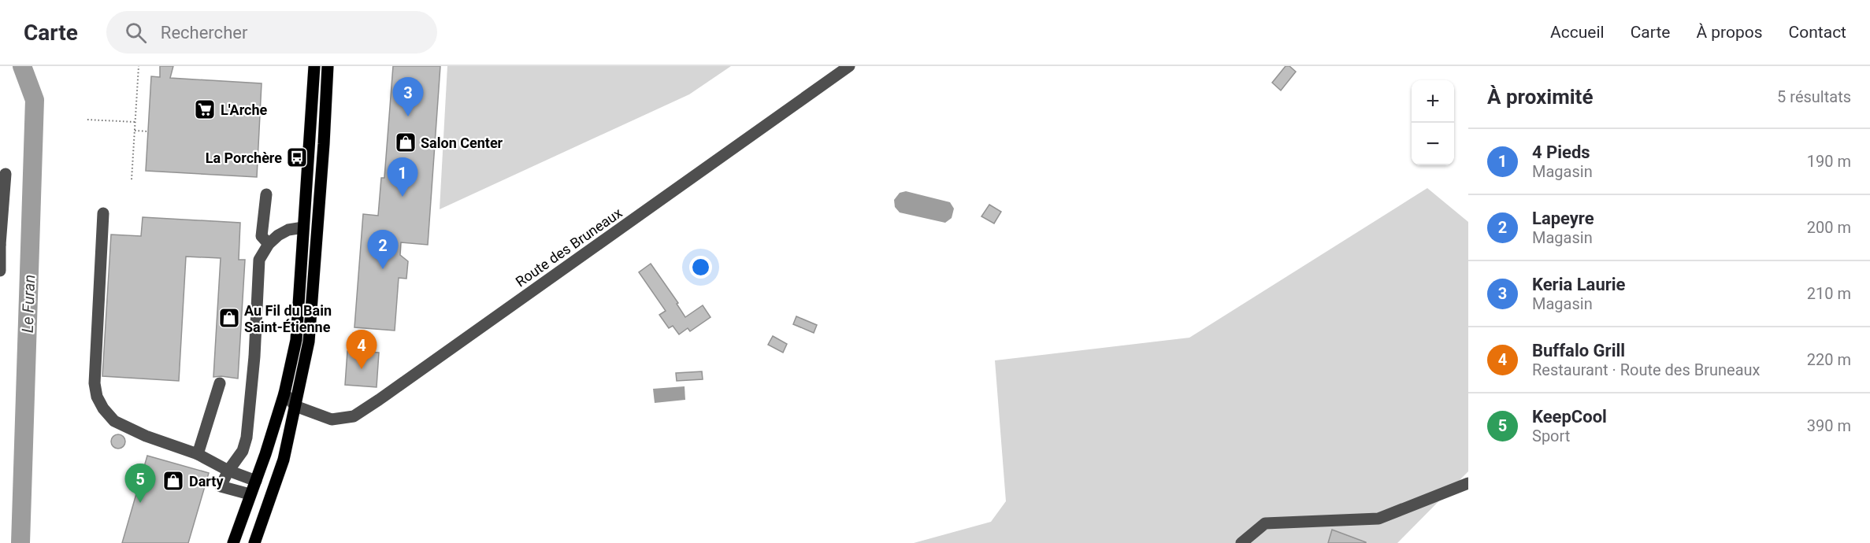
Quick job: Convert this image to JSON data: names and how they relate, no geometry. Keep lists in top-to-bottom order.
{
  "streets": {
    "street": ["Route des Bruneaux"]
  },
  "water": ["Le Furan"],
  "places": {
    "supermarket": ["L'Arche"],
    "shop": ["Salon Center", "Au Fil du Bain Saint-Étienne", "Darty"],
    "bus stop": ["La Porchère"]
  },
  "page": {
    "header": "Carte",
    "search": "Rechercher",
    "nav": [
      "Accueil",
      "Carte",
      "À propos",
      "Contact"
    ],
    "heading": ["À proximité", "5 résultats"],
    "pins": [
      "3",
      "1",
      "2",
      "4",
      "5"
    ],
    "map_buttons": ["+", "−"],
    "list": [
      {
        "mark": "1",
        "name": "4 Pieds",
        "note": "Magasin",
        "value": "190 m"
      },
      {
        "mark": "2",
        "name": "Lapeyre",
        "note": "Magasin",
        "value": "200 m"
      },
      {
        "mark": "3",
        "name": "Keria Laurie",
        "note": "Magasin",
        "value": "210 m"
      },
      {
        "mark": "4",
        "name": "Buffalo Grill",
        "note": "Restaurant · Route des Bruneaux",
        "value": "220 m"
      },
      {
        "mark": "5",
        "name": "KeepCool",
        "note": "Sport",
        "value": "390 m"
      }
    ]
  }
}
